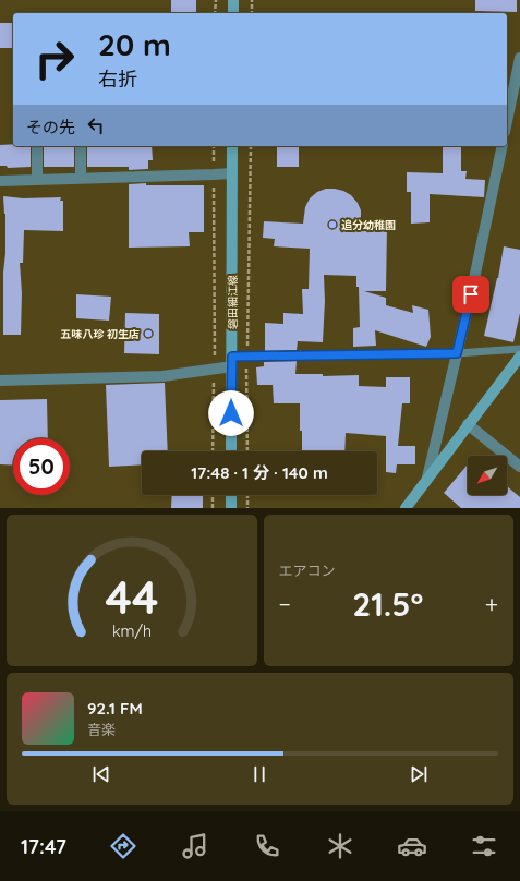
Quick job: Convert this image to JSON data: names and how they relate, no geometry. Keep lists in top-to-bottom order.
{
  "streets": {
    "main road": ["磐田細江線"]
  },
  "places": ["追分幼稚園", "五味八珍 初生店"],
  "north": "bottom left",
  "page": {
    "turn": ["20 m", "右折"],
    "then": "その先",
    "limit": "50",
    "trip": "17:48 · 1 分 · 140 m",
    "tile": "エアコン",
    "heat": ["−", "21.5°", "+"],
    "song": ["92.1 FM", "音楽"],
    "tabs": "17:47",
    "gauge": ["44", "km/h"]
  }
}
